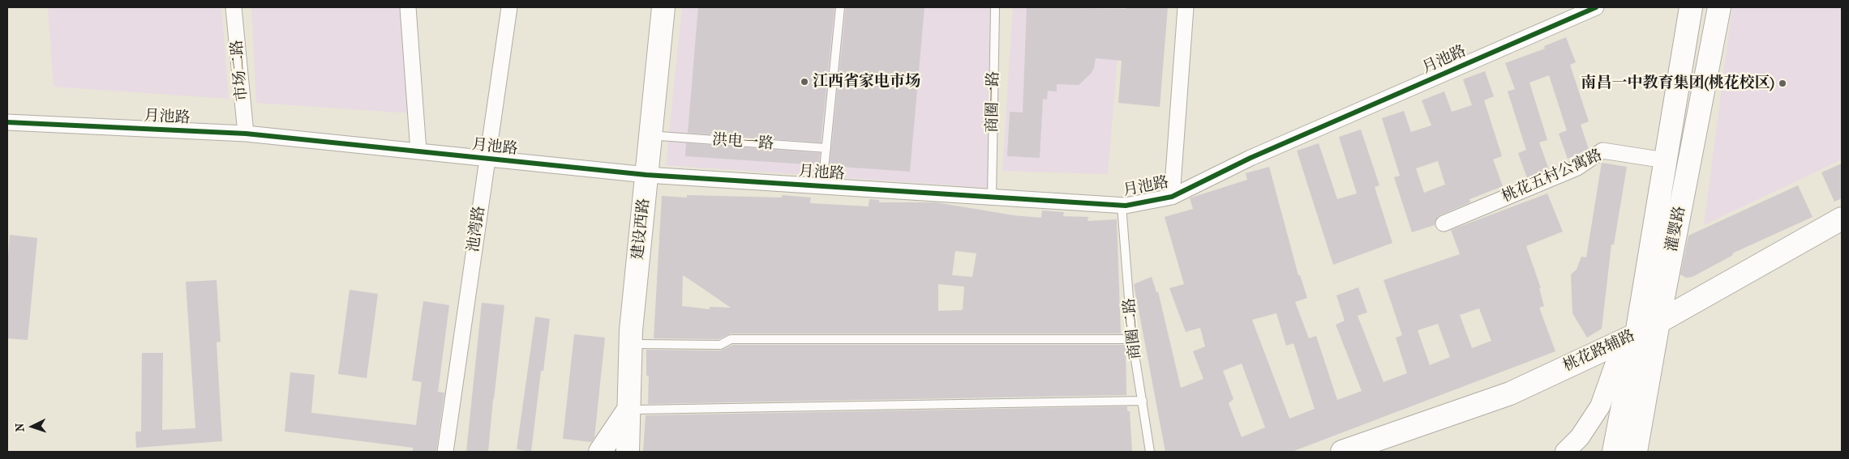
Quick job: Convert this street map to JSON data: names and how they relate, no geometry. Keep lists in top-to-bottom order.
{
  "streets": {
    "main road": ["建设西路", "灌婴路", "桃花路辅路"],
    "street": [
      "月池路",
      "市场二路",
      "桃花五村公寓路",
      "池湾路"
    ],
    "lane": ["商圈一路", "洪电一路", "商圈二路"]
  },
  "crossings": [
    ["月池路", "市场二路"],
    ["月池路", "商圈一路"],
    ["月池路", "池湾路"],
    ["月池路", "建设西路"],
    ["月池路", "商圈二路"],
    ["洪电一路", "建设西路"],
    ["桃花五村公寓路", "灌婴路"],
    ["灌婴路", "桃花路辅路"]
  ],
  "places": ["江西省家电市场", "南昌一中教育集团(桃花校区)"],
  "north": "left"
}
